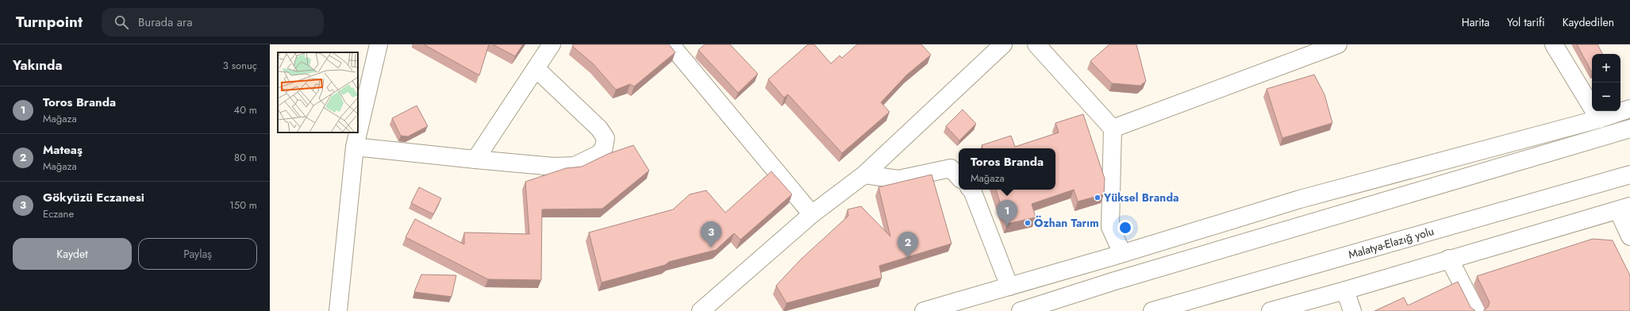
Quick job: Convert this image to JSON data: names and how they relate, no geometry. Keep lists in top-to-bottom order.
{
  "streets": {
    "main road": ["Malatya-Elazığ yolu"]
  },
  "places": ["Yüksel Branda", "Özhan Tarım"],
  "page": {
    "header": "Turnpoint",
    "search": "Burada ara",
    "nav": ["Harita", "Yol tarifi", "Kaydedilen"],
    "heading": ["Yakında", "3 sonuç"],
    "map_buttons": ["+", "−"],
    "list": [
      {
        "mark": "1",
        "name": "Toros Branda",
        "note": "Mağaza",
        "value": "40 m"
      },
      {
        "mark": "2",
        "name": "Mateaş",
        "note": "Mağaza",
        "value": "80 m"
      },
      {
        "mark": "3",
        "name": "Gökyüzü Eczanesi",
        "note": "Eczane",
        "value": "150 m"
      }
    ],
    "popup": ["Toros Branda", "Mağaza"],
    "pins": ["1", "3", "2"],
    "buttons": ["Kaydet", "Paylaş"]
  }
}
